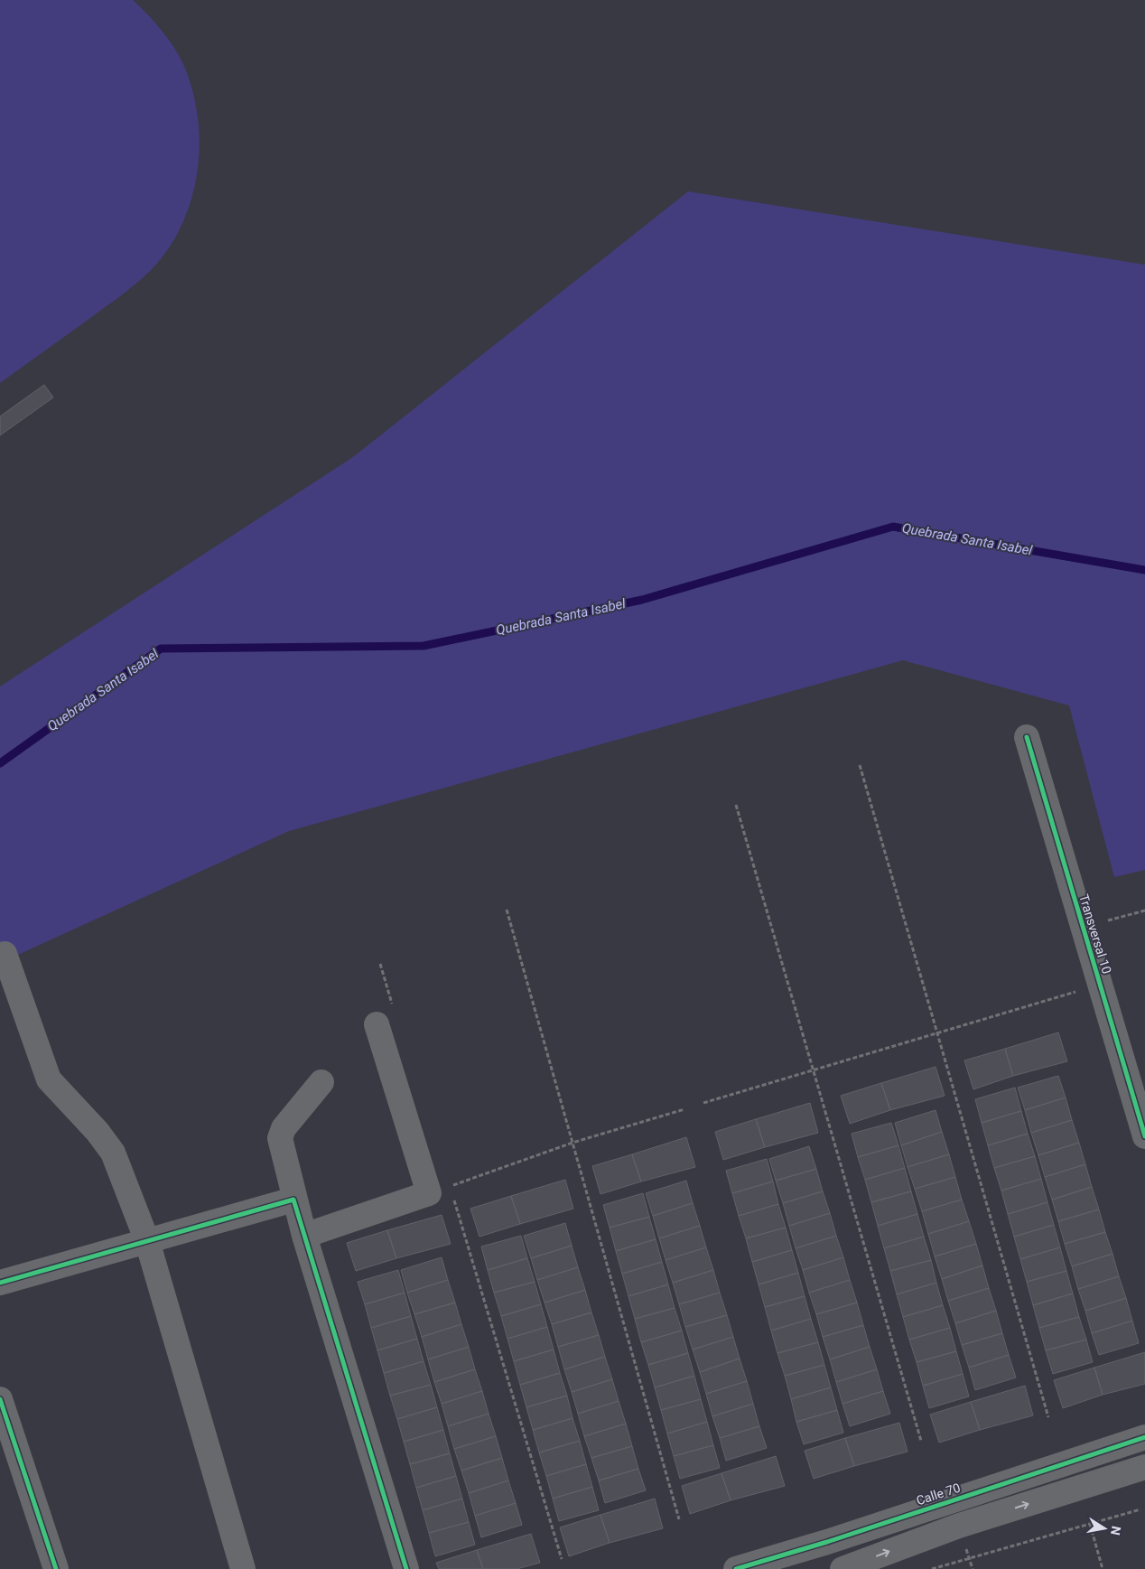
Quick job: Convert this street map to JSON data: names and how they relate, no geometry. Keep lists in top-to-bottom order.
{
  "streets": {
    "street": ["Transversal 10", "Calle 70"]
  },
  "water": ["Quebrada Santa Isabel"],
  "north": "right"
}
